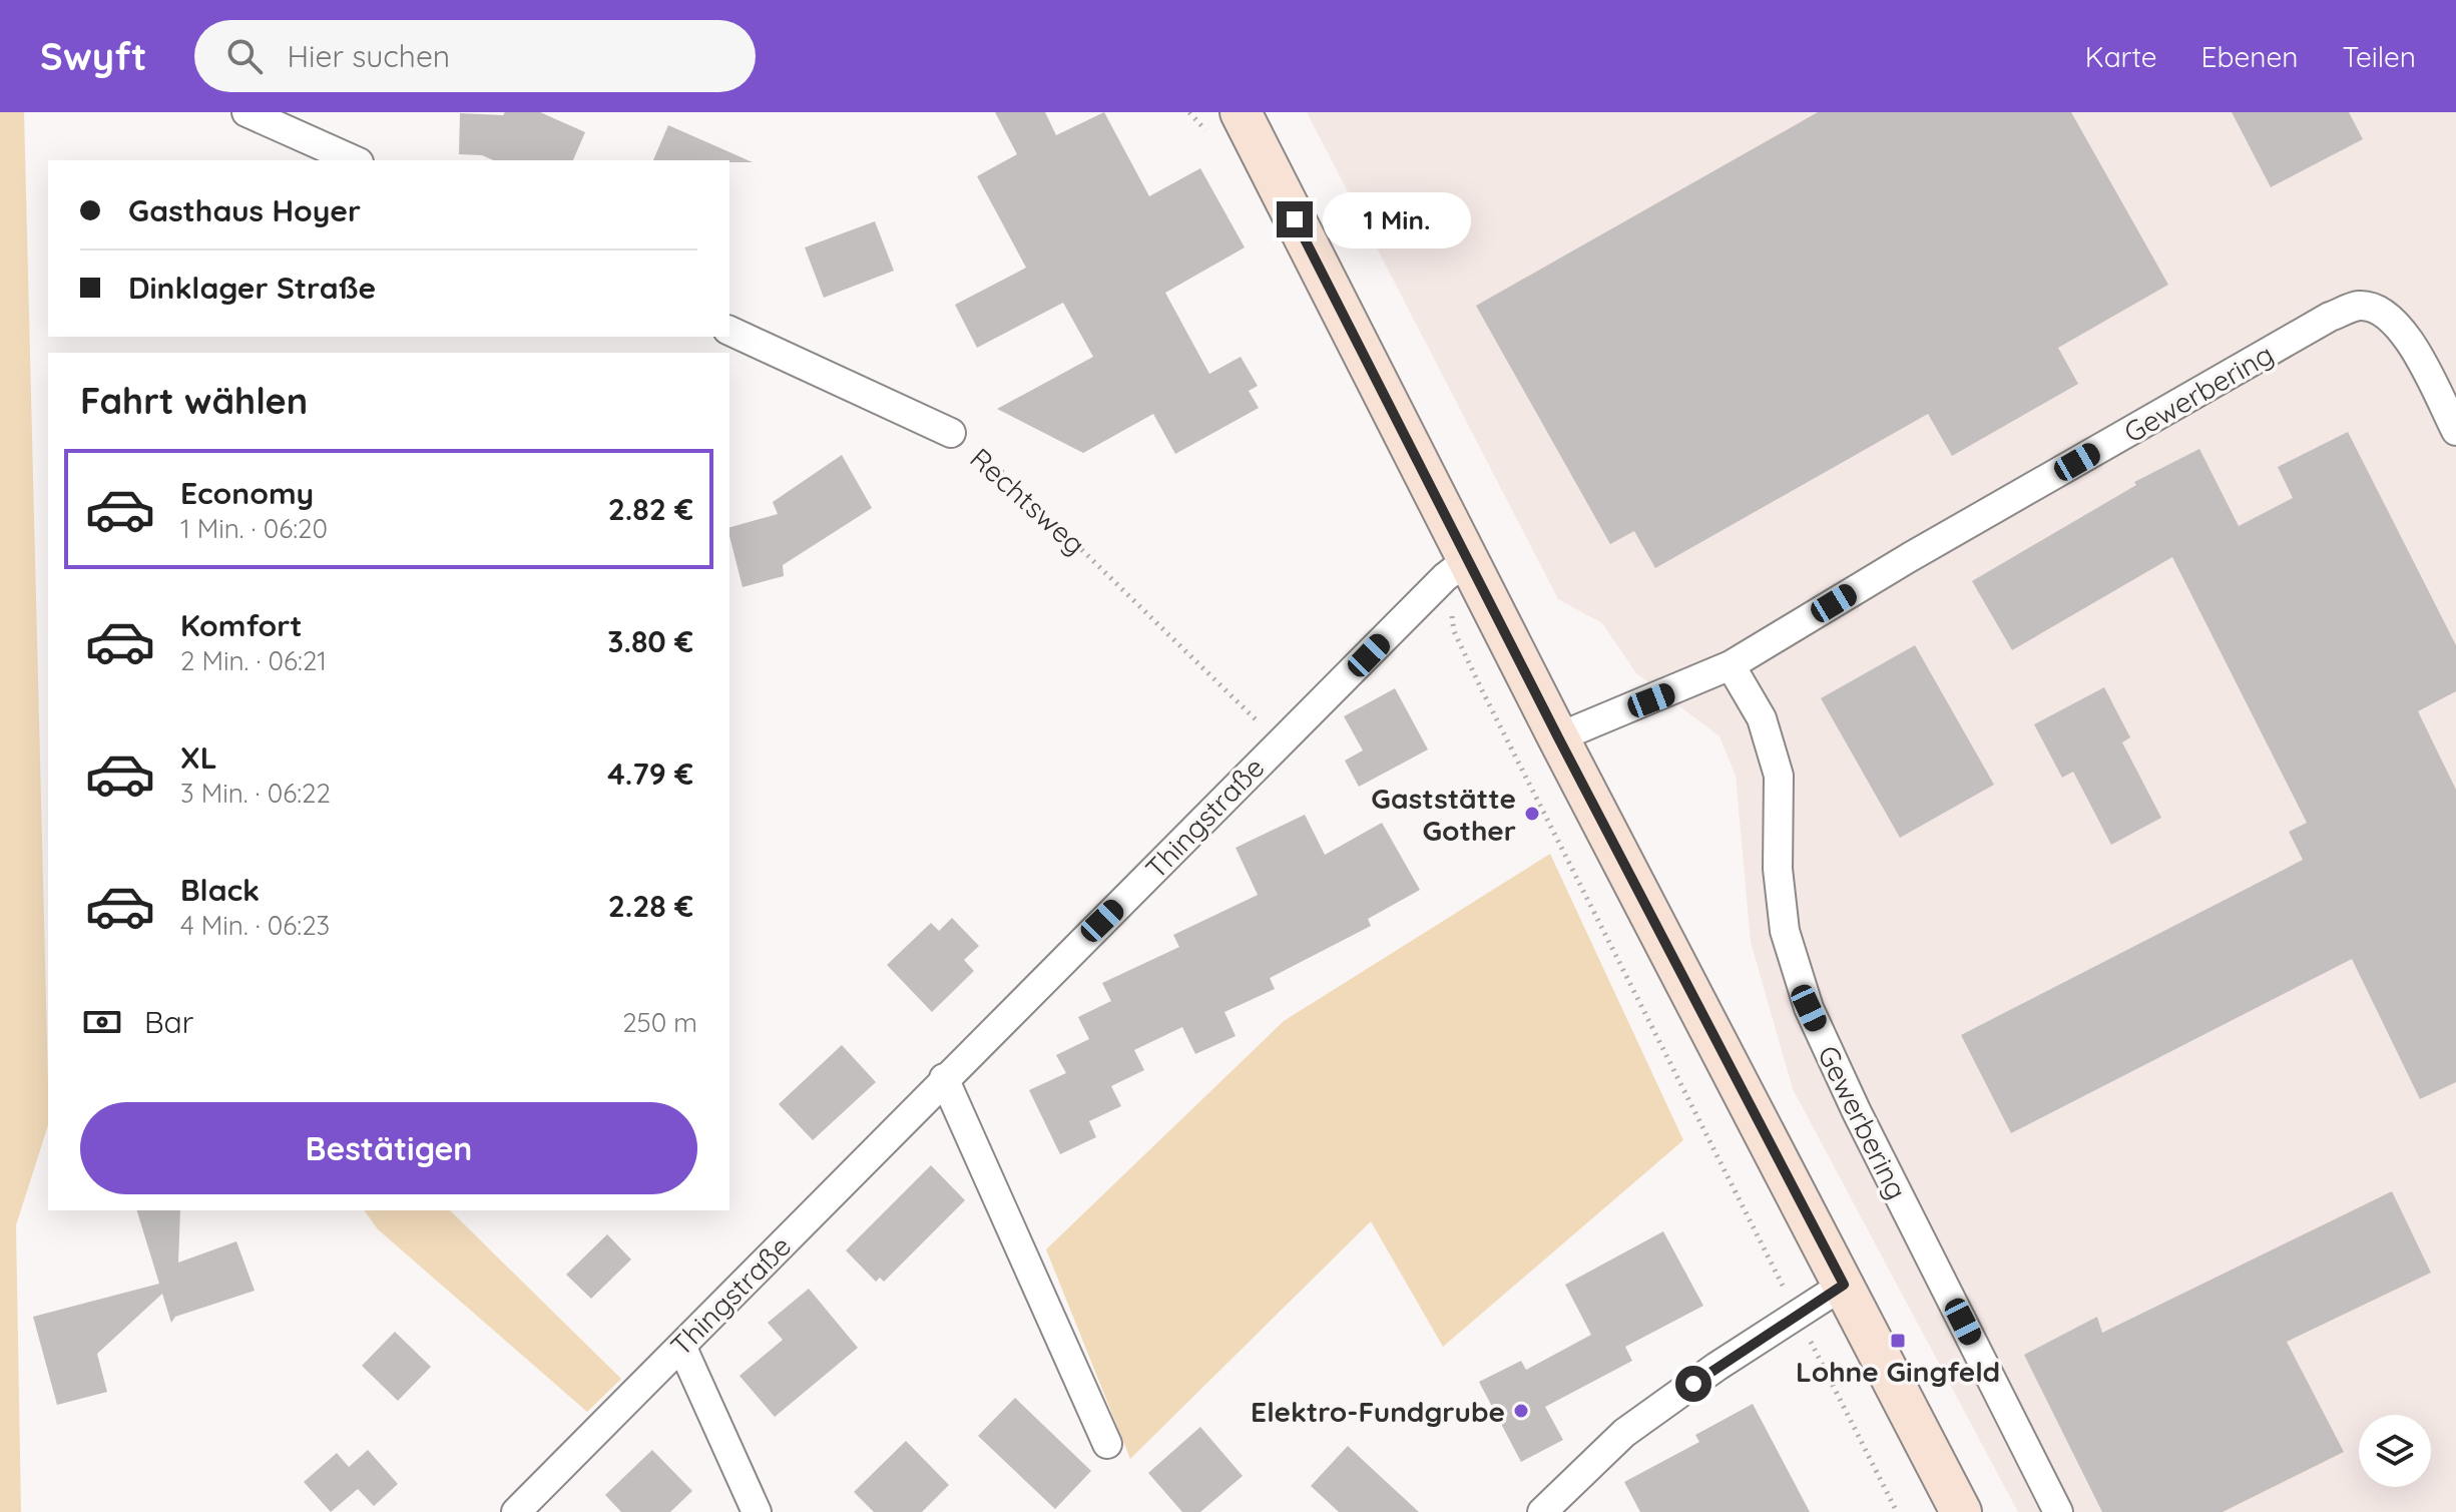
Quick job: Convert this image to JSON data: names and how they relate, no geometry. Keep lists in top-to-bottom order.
{
  "streets": {
    "street": ["Gewerbering", "Rechtsweg", "Thingstraße"]
  },
  "crossings": [
    ["Rechtsweg", "Thingstraße"]
  ],
  "places": {
    "other": ["Gaststätte Gother", "Elektro-Fundgrube"],
    "transit": ["Lohne Gingfeld"]
  },
  "page": {
    "header": "Swyft",
    "search": "Hier suchen",
    "nav": ["Karte", "Ebenen", "Teilen"],
    "banner": ["Gasthaus Hoyer", "Dinklager Straße"],
    "bubble": "1 Min.",
    "heading": "Fahrt wählen",
    "list": [
      {
        "name": "Economy",
        "note": "1 Min. · 06:20",
        "value": "2.82 €"
      },
      {
        "name": "Komfort",
        "note": "2 Min. · 06:21",
        "value": "3.80 €"
      },
      {
        "name": "XL",
        "note": "3 Min. · 06:22",
        "value": "4.79 €"
      },
      {
        "name": "Black",
        "note": "4 Min. · 06:23",
        "value": "2.28 €"
      }
    ],
    "pay": ["Bar", "250 m"],
    "buttons": "Bestätigen"
  }
}
